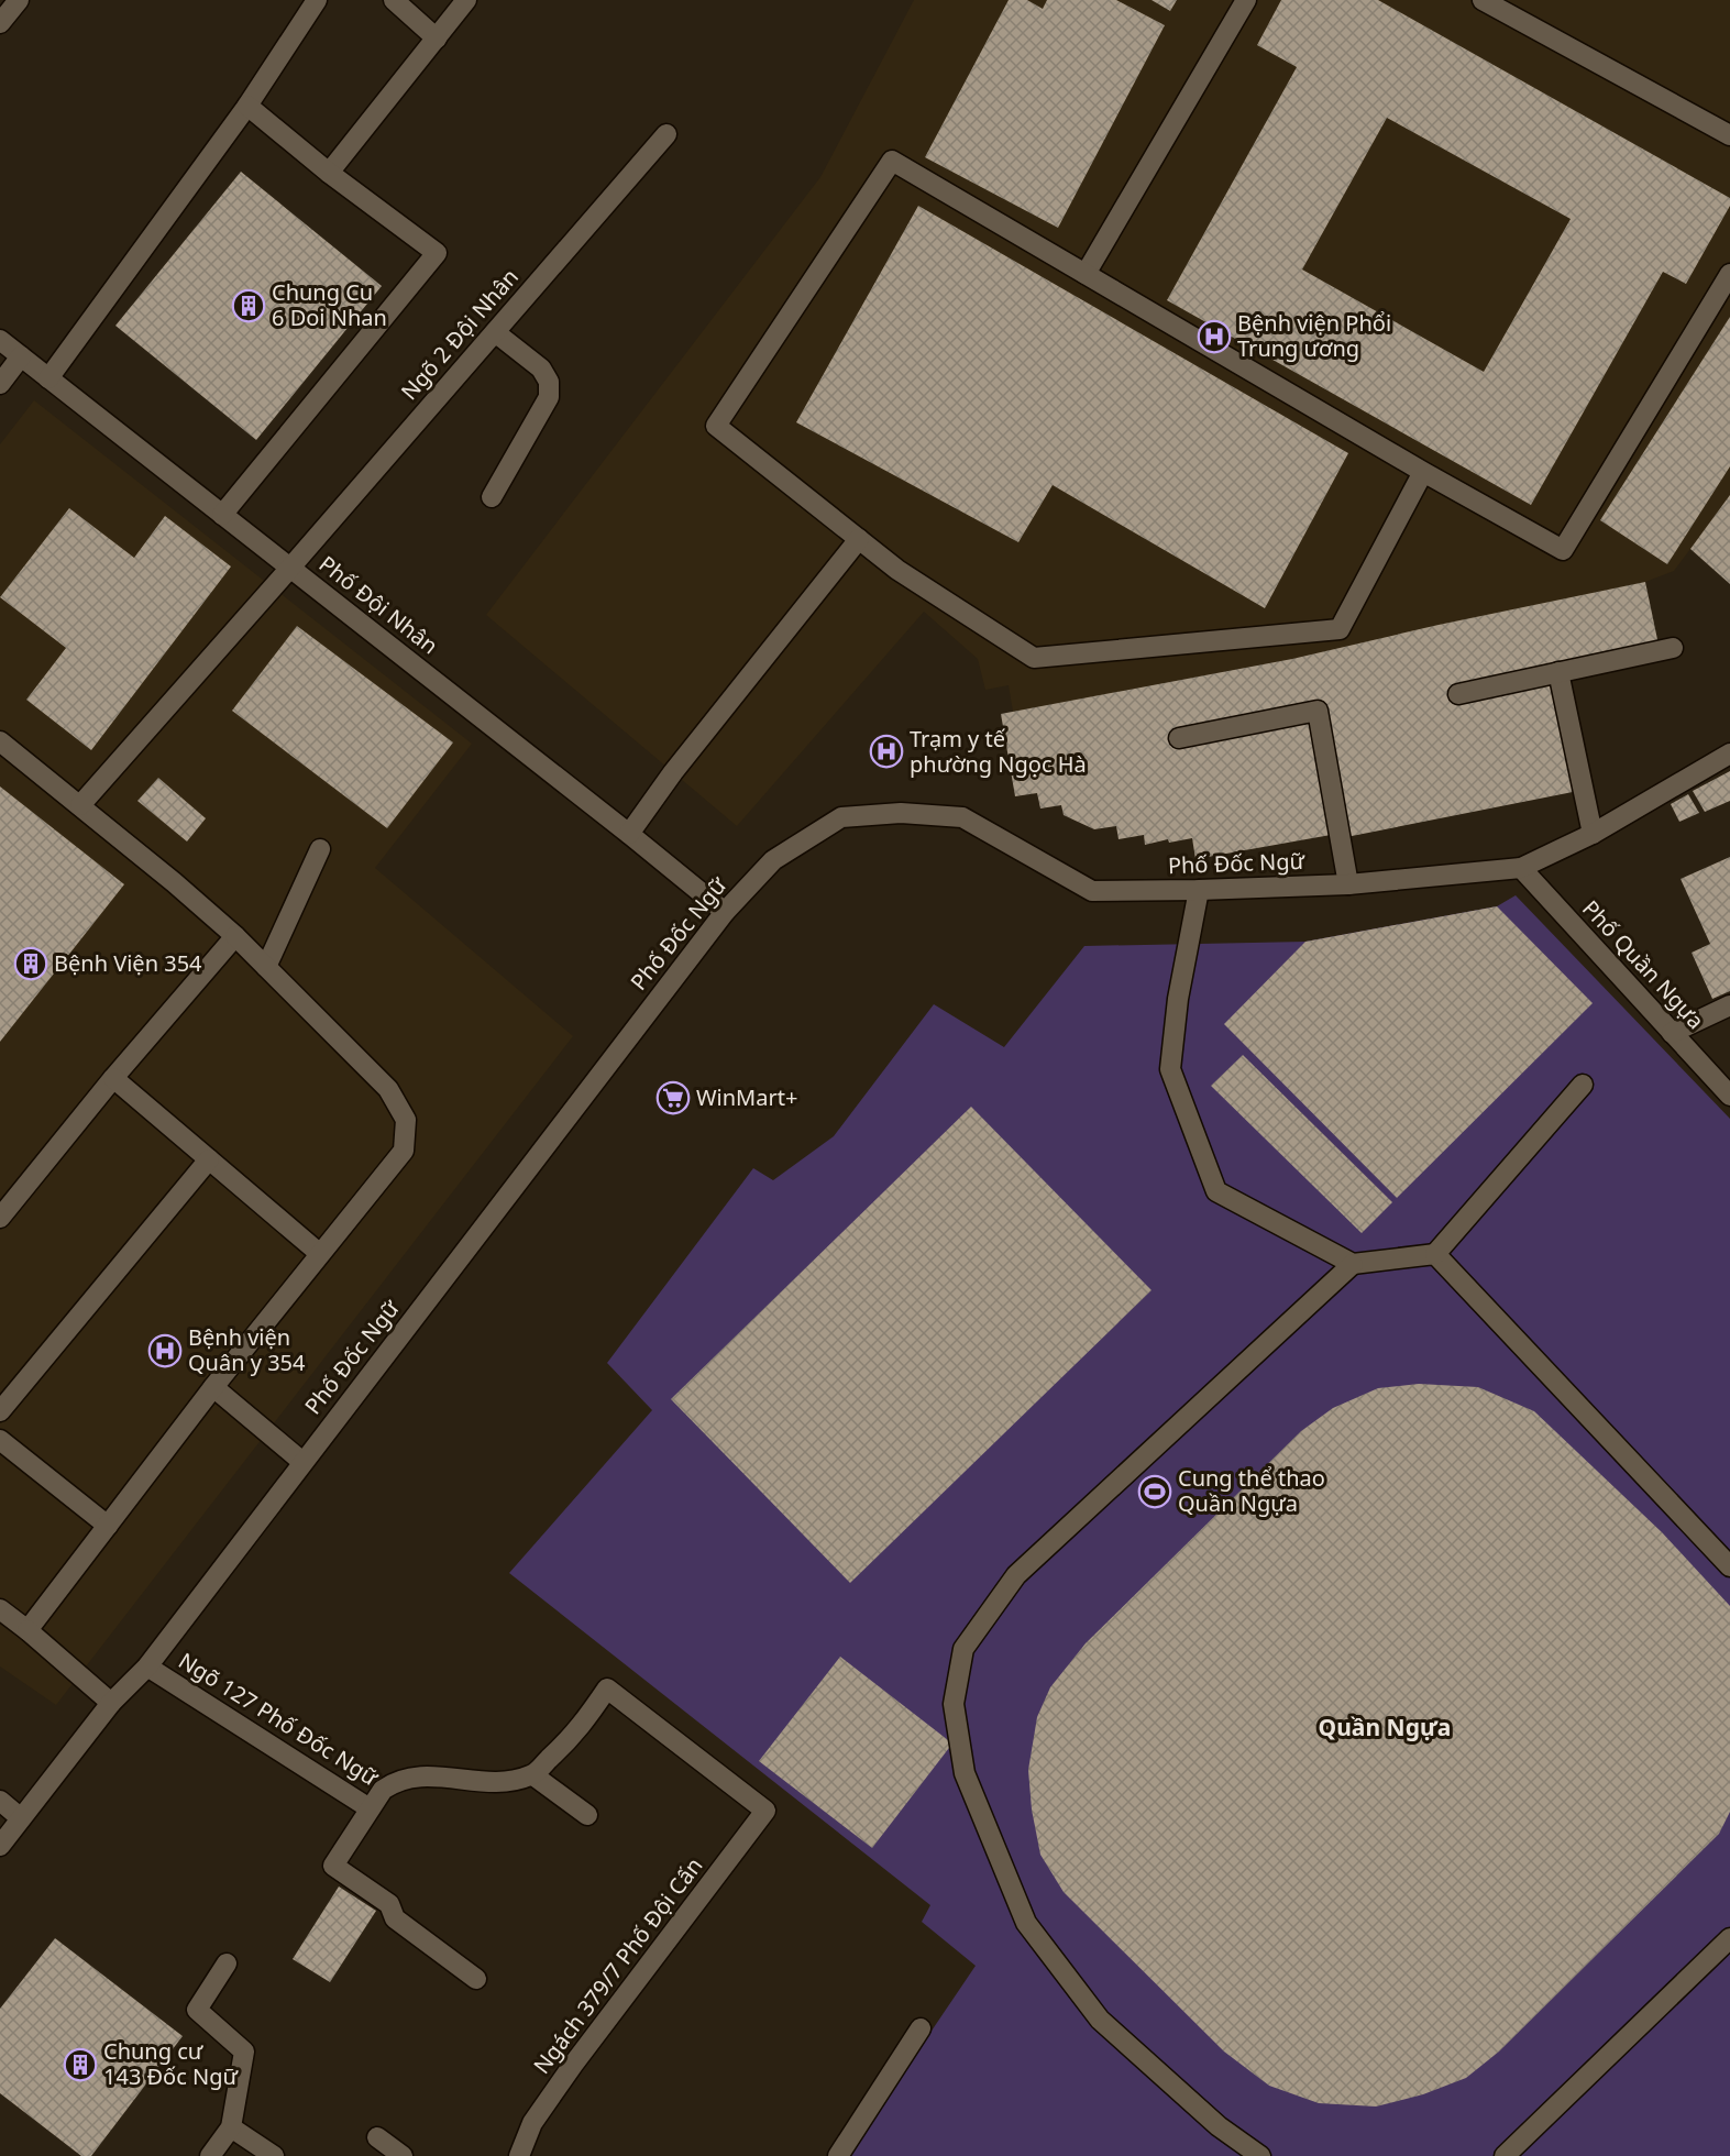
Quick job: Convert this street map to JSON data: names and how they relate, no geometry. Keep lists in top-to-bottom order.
{
  "streets": {
    "street": [
      "Ngõ 2 Đội Nhân",
      "Phố Đội Nhân",
      "Phố Đốc Ngữ",
      "Phố Quần Ngựa",
      "Ngõ 127 Phố Đốc Ngữ",
      "Ngách 379/7 Phố Đội Cấn"
    ]
  },
  "crossings": [
    ["Ngõ 2 Đội Nhân", "Phố Đội Nhân"],
    ["Phố Đội Nhân", "Phố Đốc Ngữ"],
    ["Phố Đốc Ngữ", "Phố Quần Ngựa"],
    ["Phố Đốc Ngữ", "Ngõ 127 Phố Đốc Ngữ"],
    ["Ngõ 127 Phố Đốc Ngữ", "Ngách 379/7 Phố Đội Cấn"]
  ],
  "districts": ["Quần Ngựa"],
  "places": {
    "building": ["Chung Cu 6 Doi Nhan", "Bệnh Viện 354", "Chung cư 143 Đốc Ngữ"],
    "hospital": ["Bệnh viện Phổi Trung ương", "Trạm y tế phường Ngọc Hà", "Bệnh viện Quân y 354"],
    "supermarket": ["WinMart+"],
    "sports": ["Cung thể thao Quần Ngựa"]
  }
}
